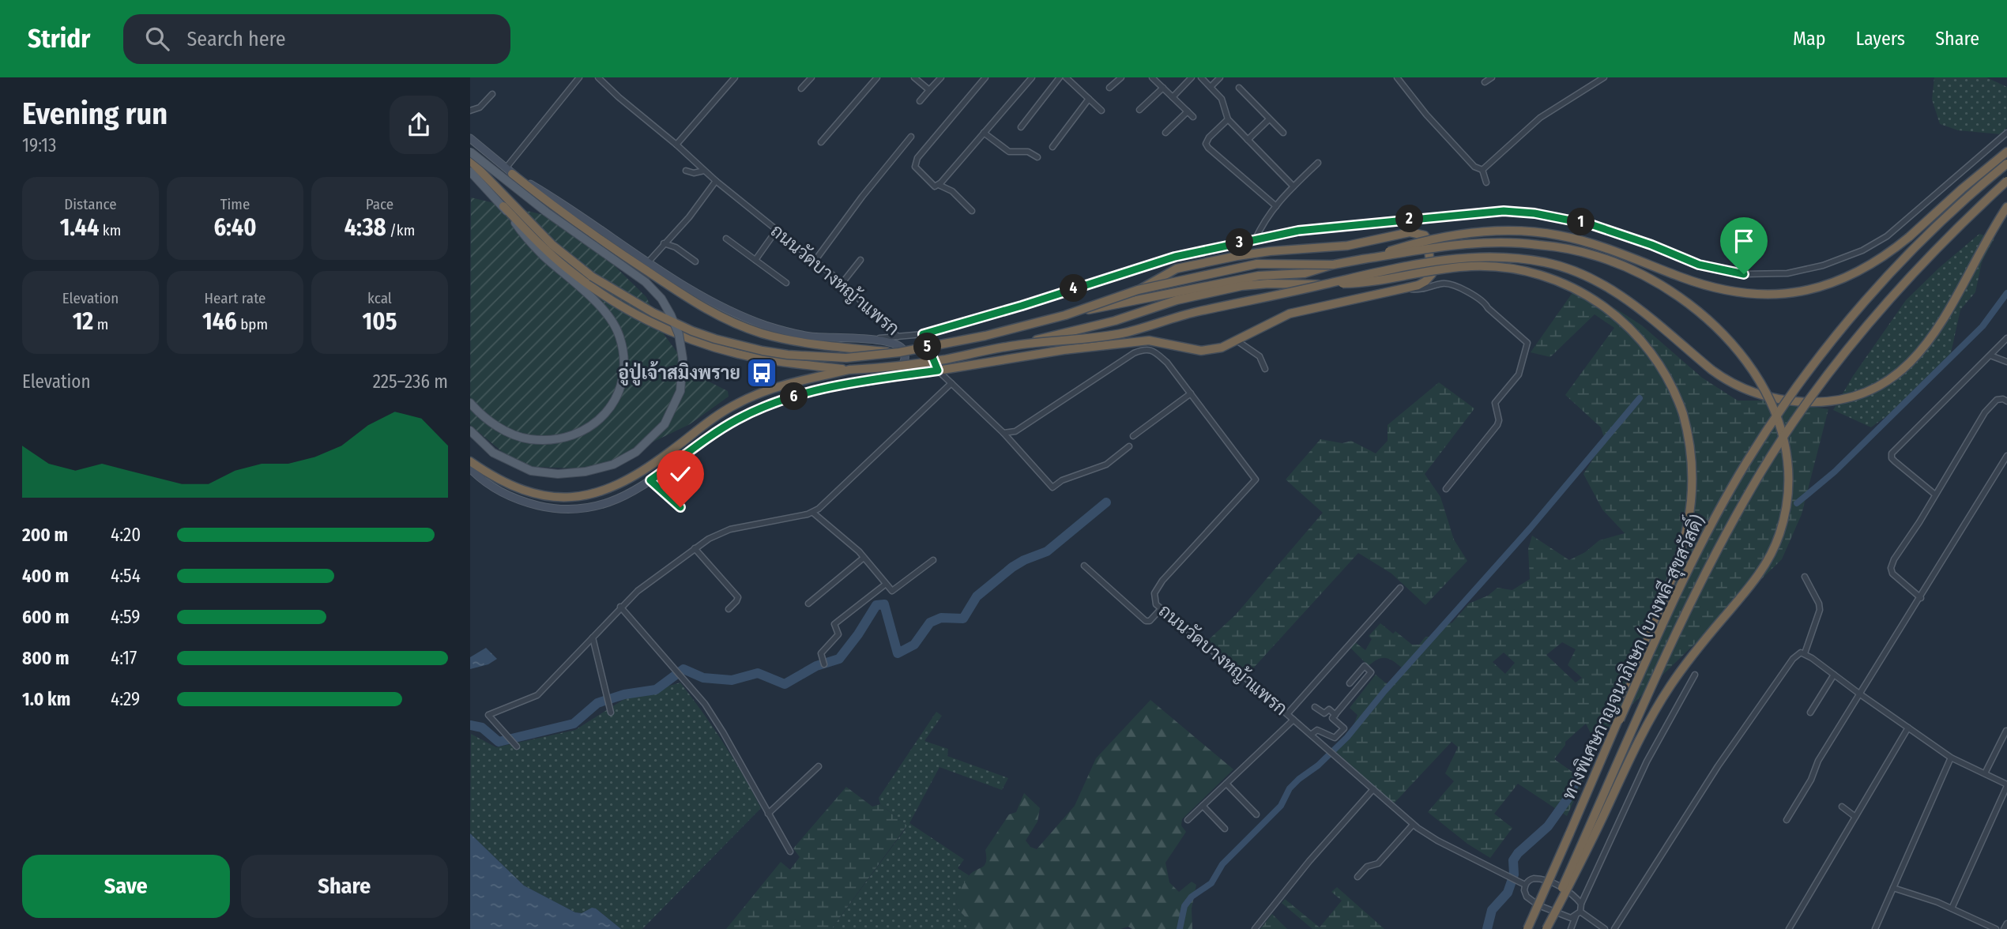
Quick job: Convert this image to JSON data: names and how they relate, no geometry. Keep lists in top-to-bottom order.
{
  "streets": {
    "highway": ["ทางพิเศษกาญจนาภิเษก (บางพลี-สุขสวัสดิ์)"],
    "street": ["ถนนวัดบางหญ้าแพรก"]
  },
  "places": {
    "bus stop": ["อู่ปู่เจ้าสมิงพราย"]
  },
  "page": {
    "header": "Stridr",
    "search": "Search here",
    "nav": ["Map", "Layers", "Share"],
    "heading": ["Evening run", "19:13"],
    "stats": [
      ["Distance", "1.44 km"],
      ["Time", "6:40"],
      ["Pace", "4:38 /km"],
      ["Elevation", "12 m"],
      ["Heart rate", "146 bpm"],
      ["kcal", "105"]
    ],
    "pins": [
      "2",
      "1",
      "3",
      "4",
      "5",
      "6"
    ],
    "chart": ["Elevation", "225–236 m"],
    "list": [
      {
        "name": "200 m",
        "note": "4:20"
      },
      {
        "name": "400 m",
        "note": "4:54"
      },
      {
        "name": "600 m",
        "note": "4:59"
      },
      {
        "name": "800 m",
        "note": "4:17"
      },
      {
        "name": "1.0 km",
        "note": "4:29"
      }
    ],
    "buttons": ["Save", "Share"]
  }
}
